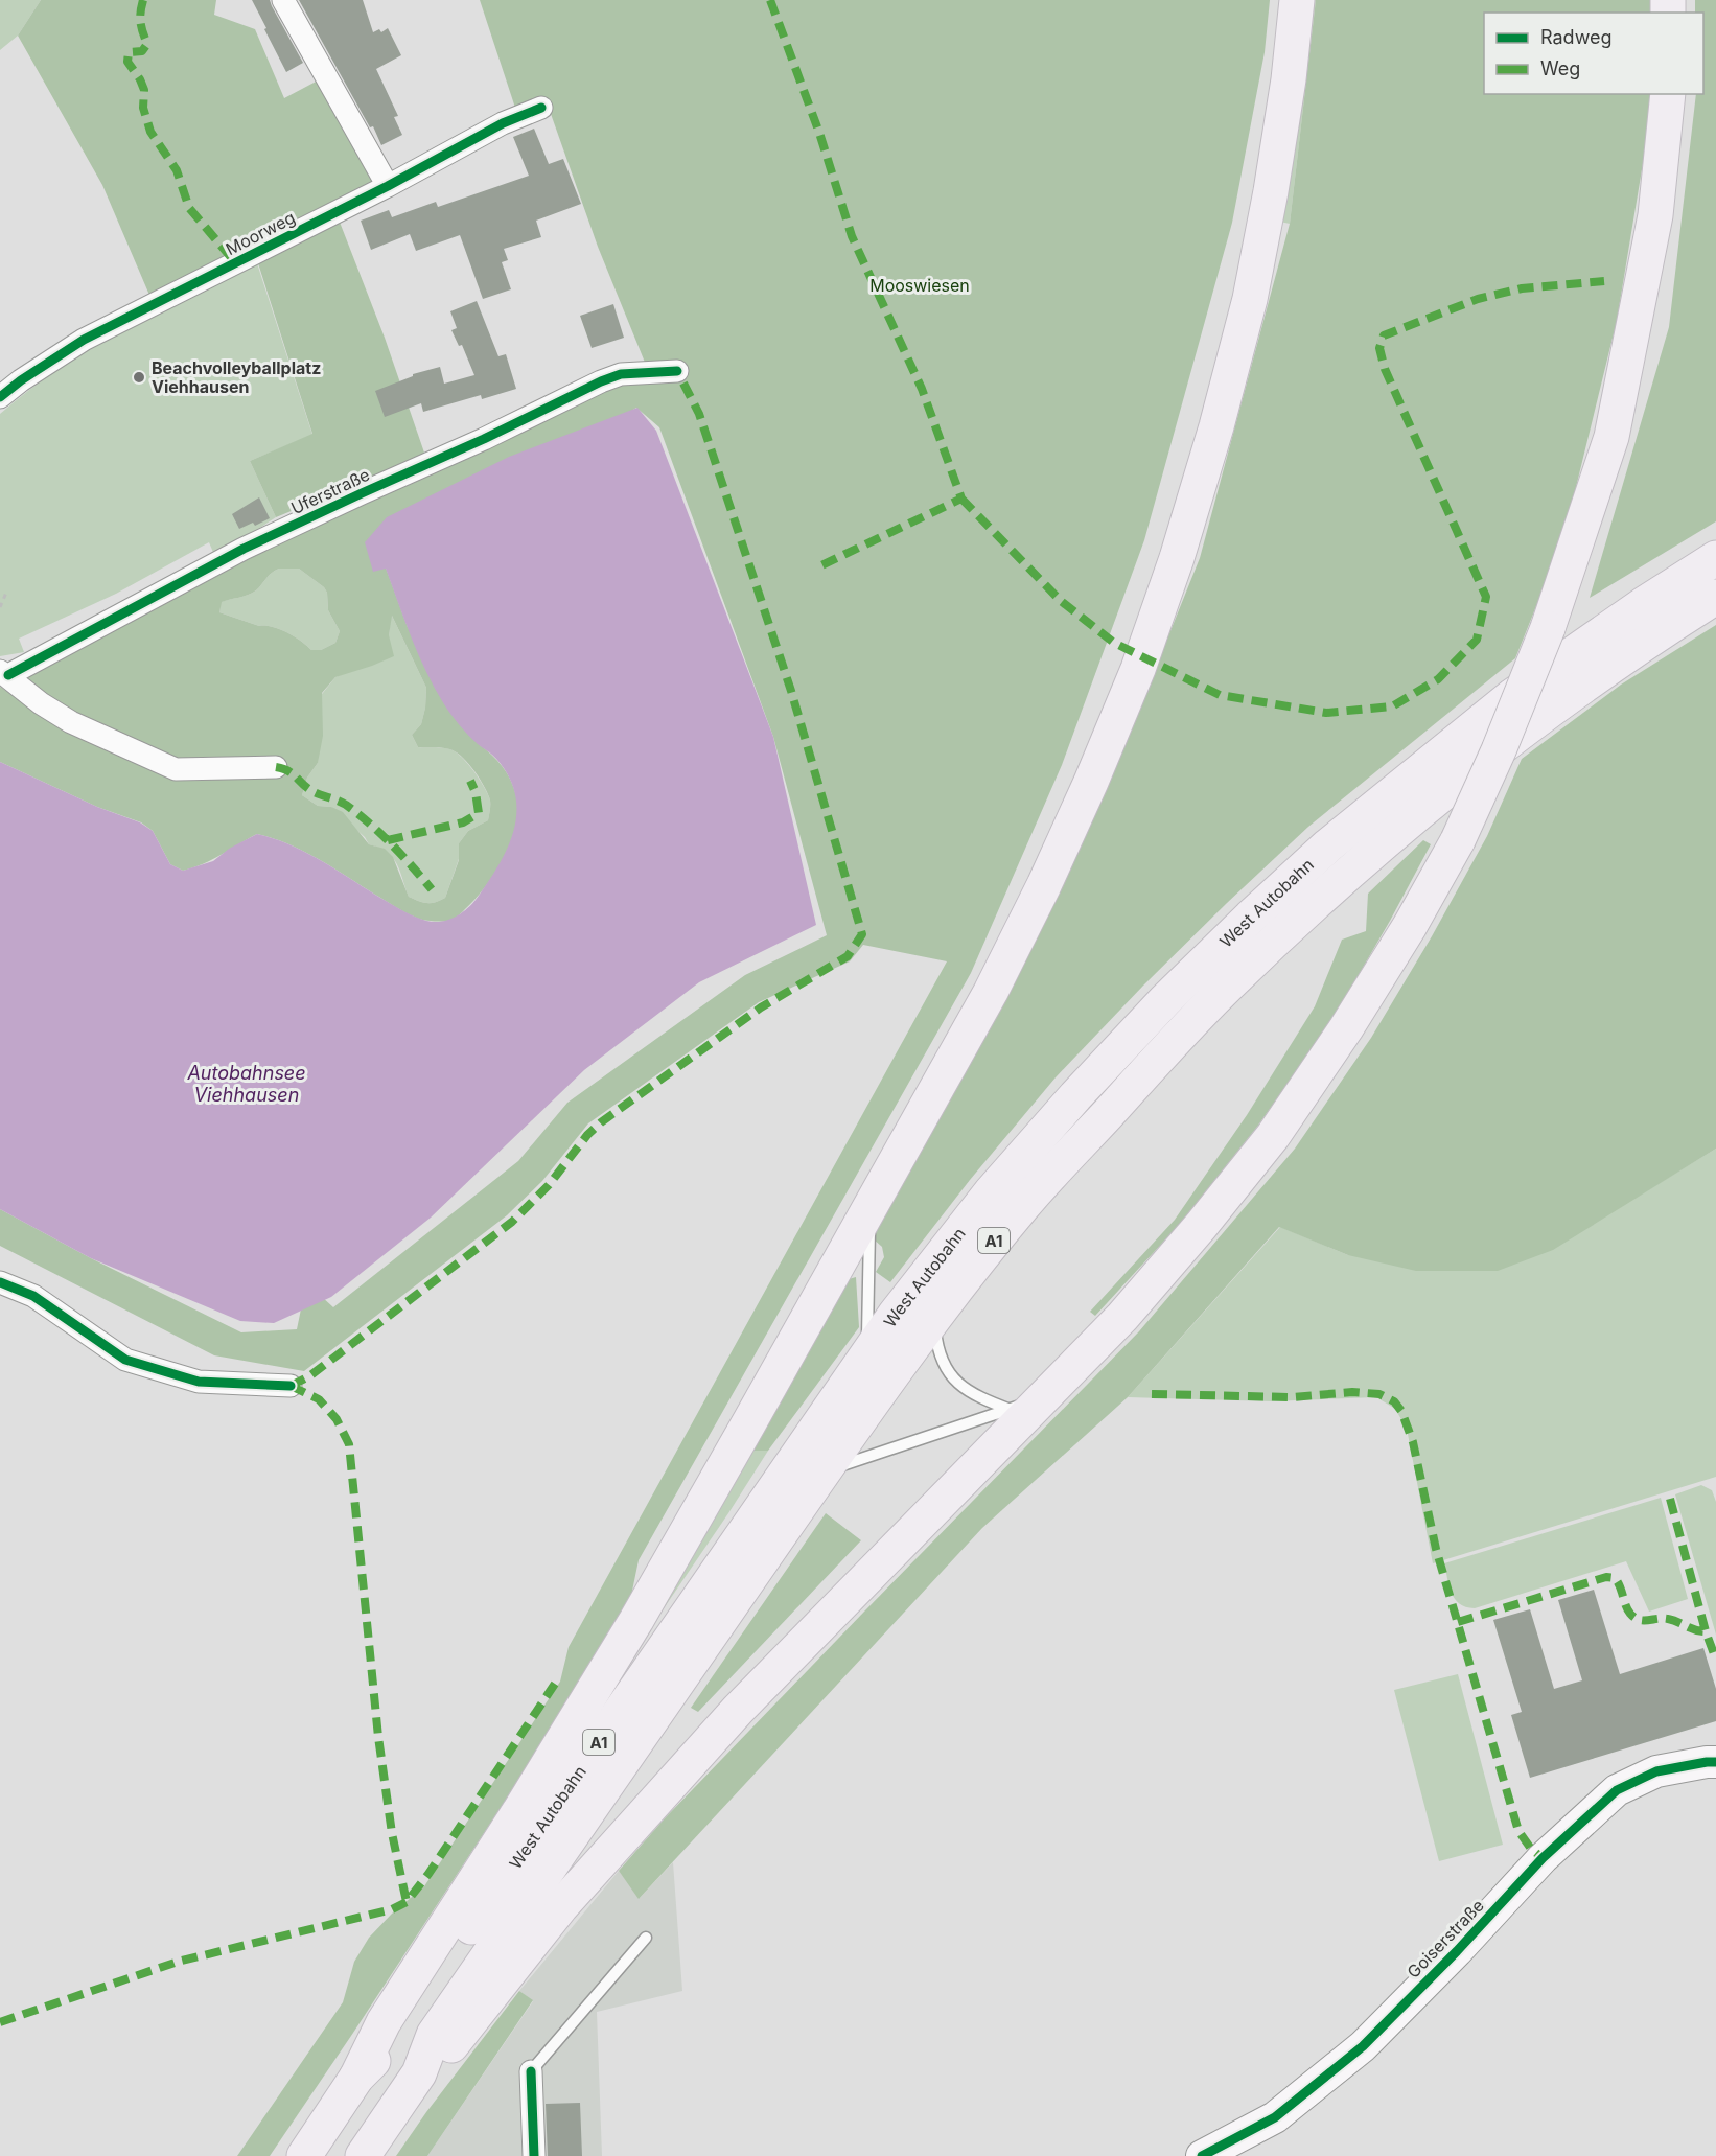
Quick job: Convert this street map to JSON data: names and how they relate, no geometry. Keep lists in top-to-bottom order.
{
  "streets": {
    "highway": ["West Autobahn", "A1"],
    "street": ["Moorweg", "Uferstraße", "Goiserstraße"]
  },
  "water": ["Autobahnsee Viehhausen"],
  "parks": ["Mooswiesen"],
  "places": ["Beachvolleyballplatz Viehhausen"],
  "legend": ["Radweg", "Weg"]
}
